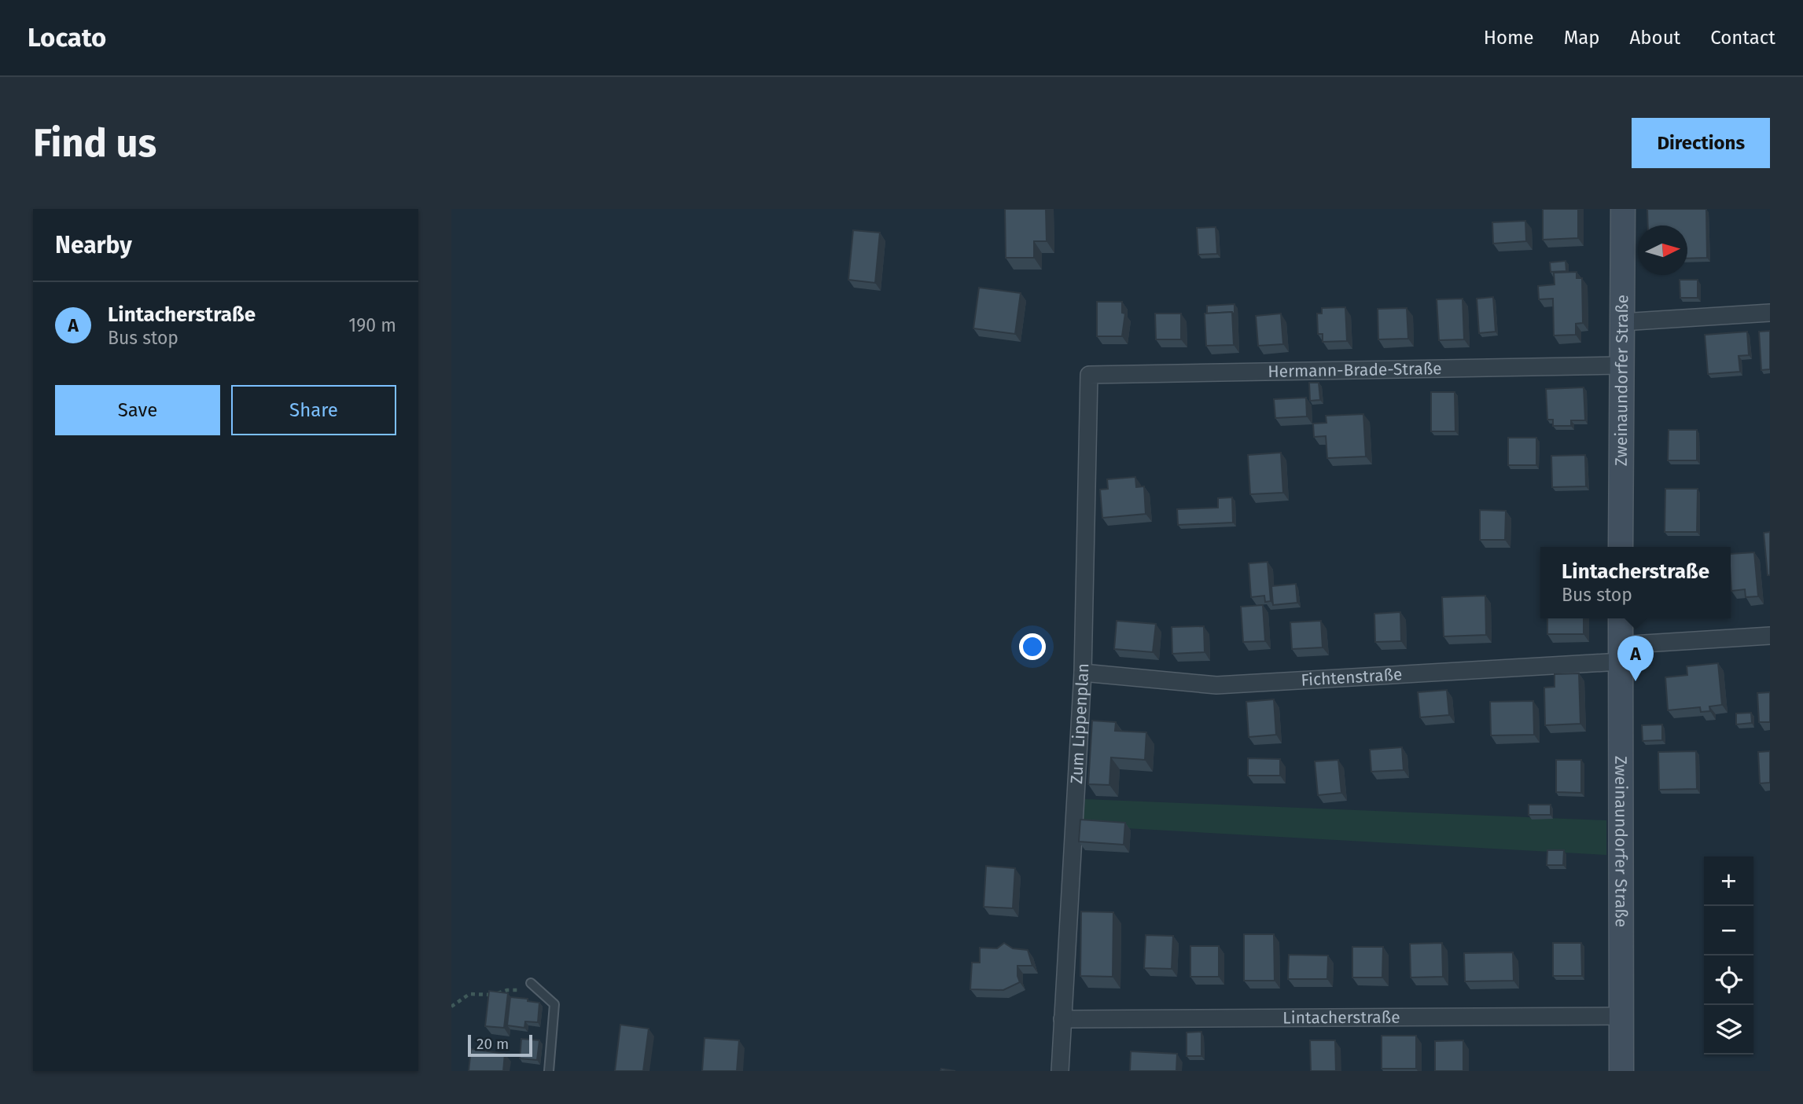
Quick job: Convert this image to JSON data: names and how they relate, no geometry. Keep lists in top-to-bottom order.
{
  "streets": {
    "street": [
      "Hermann-Brade-Straße",
      "Zweinaundorfer Straße",
      "Fichtenstraße",
      "Zum Lippenplan",
      "Lintacherstraße"
    ]
  },
  "crossings": [
    ["Hermann-Brade-Straße", "Zweinaundorfer Straße"],
    ["Hermann-Brade-Straße", "Zum Lippenplan"],
    ["Zweinaundorfer Straße", "Fichtenstraße"],
    ["Zweinaundorfer Straße", "Lintacherstraße"],
    ["Fichtenstraße", "Zum Lippenplan"],
    ["Zum Lippenplan", "Lintacherstraße"]
  ],
  "scale_bar": "20 m",
  "north": "right",
  "page": {
    "header": "Locato",
    "nav": [
      "Home",
      "Map",
      "About",
      "Contact"
    ],
    "buttons": [
      "Directions",
      ["Save", "Share"]
    ],
    "title": "Find us",
    "heading": "Nearby",
    "list": [
      {
        "mark": "A",
        "name": "Lintacherstraße",
        "note": "Bus stop",
        "value": "190 m"
      }
    ],
    "popup": ["Lintacherstraße", "Bus stop"],
    "pins": "A",
    "map_buttons": ["+", "−"],
    "scale": "20 m"
  }
}
